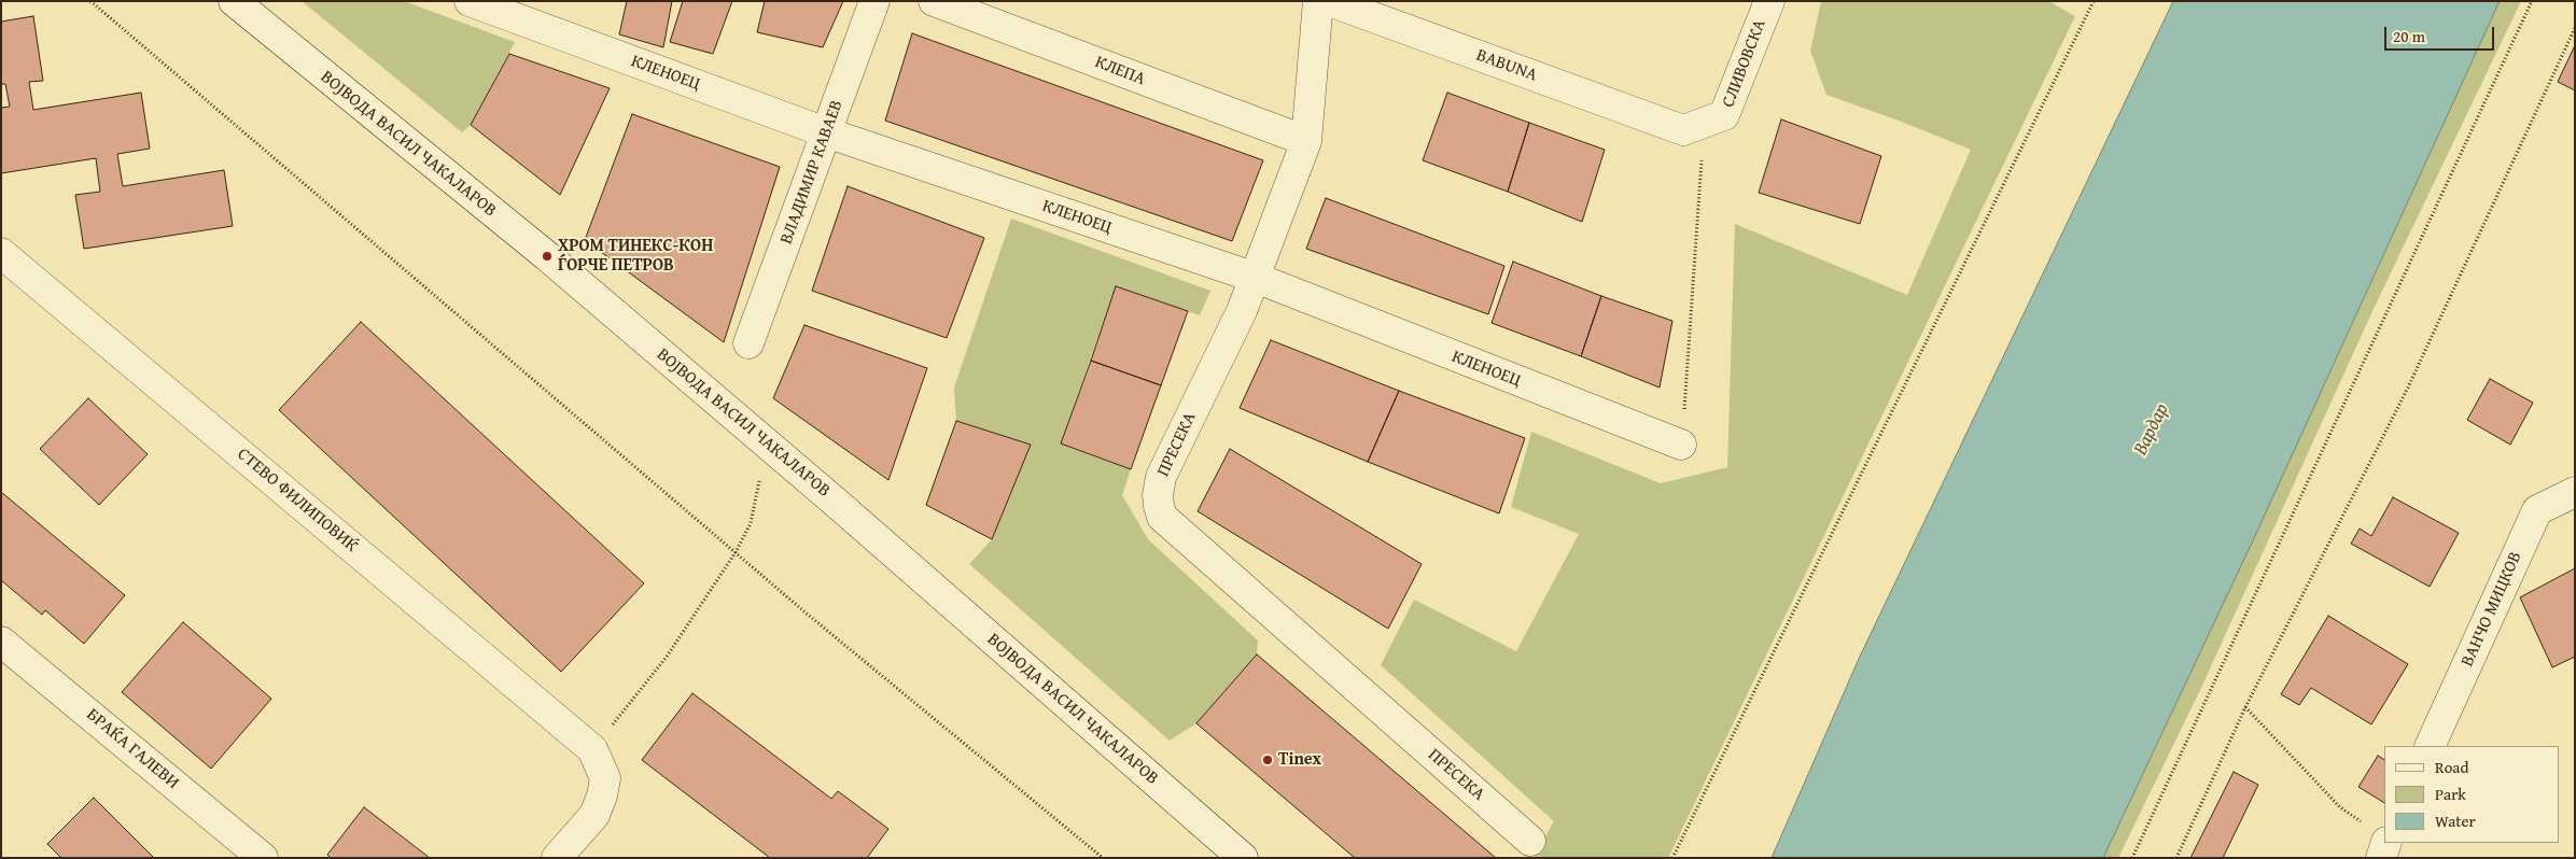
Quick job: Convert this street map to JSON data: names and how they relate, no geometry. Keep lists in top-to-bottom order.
{
  "streets": {
    "street": [
      "СЛИВОВСКА",
      "BABUNA",
      "КЛЕПА",
      "КЛЕНОЕЦ",
      "ВОЈВОДА ВАСИЛ ЧАКАЛАРОВ",
      "ВЛАДИМИР КАВАЕВ",
      "ПРЕСЕКА",
      "СТЕВО ФИЛИПОВИЌ",
      "ВАНЧО МИЦКОВ",
      "БРАЌА ГАЛЕВИ"
    ]
  },
  "crossings": [
    ["СЛИВОВСКА", "BABUNA"],
    ["КЛЕПА", "ПРЕСЕКА"],
    ["КЛЕНОЕЦ", "ВЛАДИМИР КАВАЕВ"],
    ["КЛЕНОЕЦ", "ПРЕСЕКА"]
  ],
  "water": ["Вардар"],
  "places": ["ХРОМ ТИНЕКС-КОН ЃОРЧЕ ПЕТРОВ", "Tinex"],
  "legend": ["Road", "Park", "Water"],
  "scale_bar": "20 m"
}
